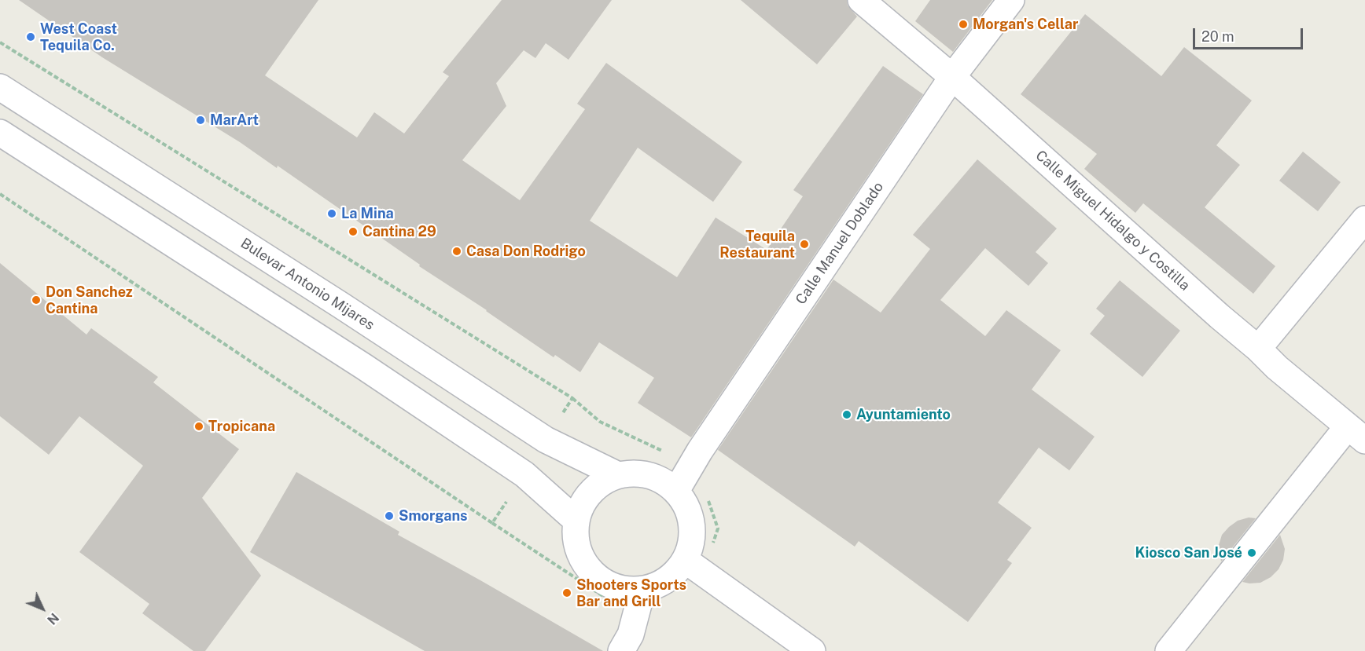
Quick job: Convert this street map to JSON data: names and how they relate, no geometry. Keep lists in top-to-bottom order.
{
  "streets": {
    "street": ["Calle Miguel Hidalgo y Costilla", "Calle Manuel Doblado", "Bulevar Antonio Mijares"]
  },
  "crossings": [
    ["Calle Miguel Hidalgo y Costilla", "Calle Manuel Doblado"],
    ["Calle Manuel Doblado", "Bulevar Antonio Mijares"]
  ],
  "places": [
    "Morgan's Cellar",
    "West Coast Tequila Co.",
    "MarArt",
    "La Mina",
    "Cantina 29",
    "Tequila Restaurant",
    "Casa Don Rodrigo",
    "Don Sanchez Cantina",
    "Ayuntamiento",
    "Tropicana",
    "Smorgans",
    "Kiosco San José",
    "Shooters Sports Bar and Grill"
  ],
  "scale_bar": "20 m",
  "north": "bottom right"
}
